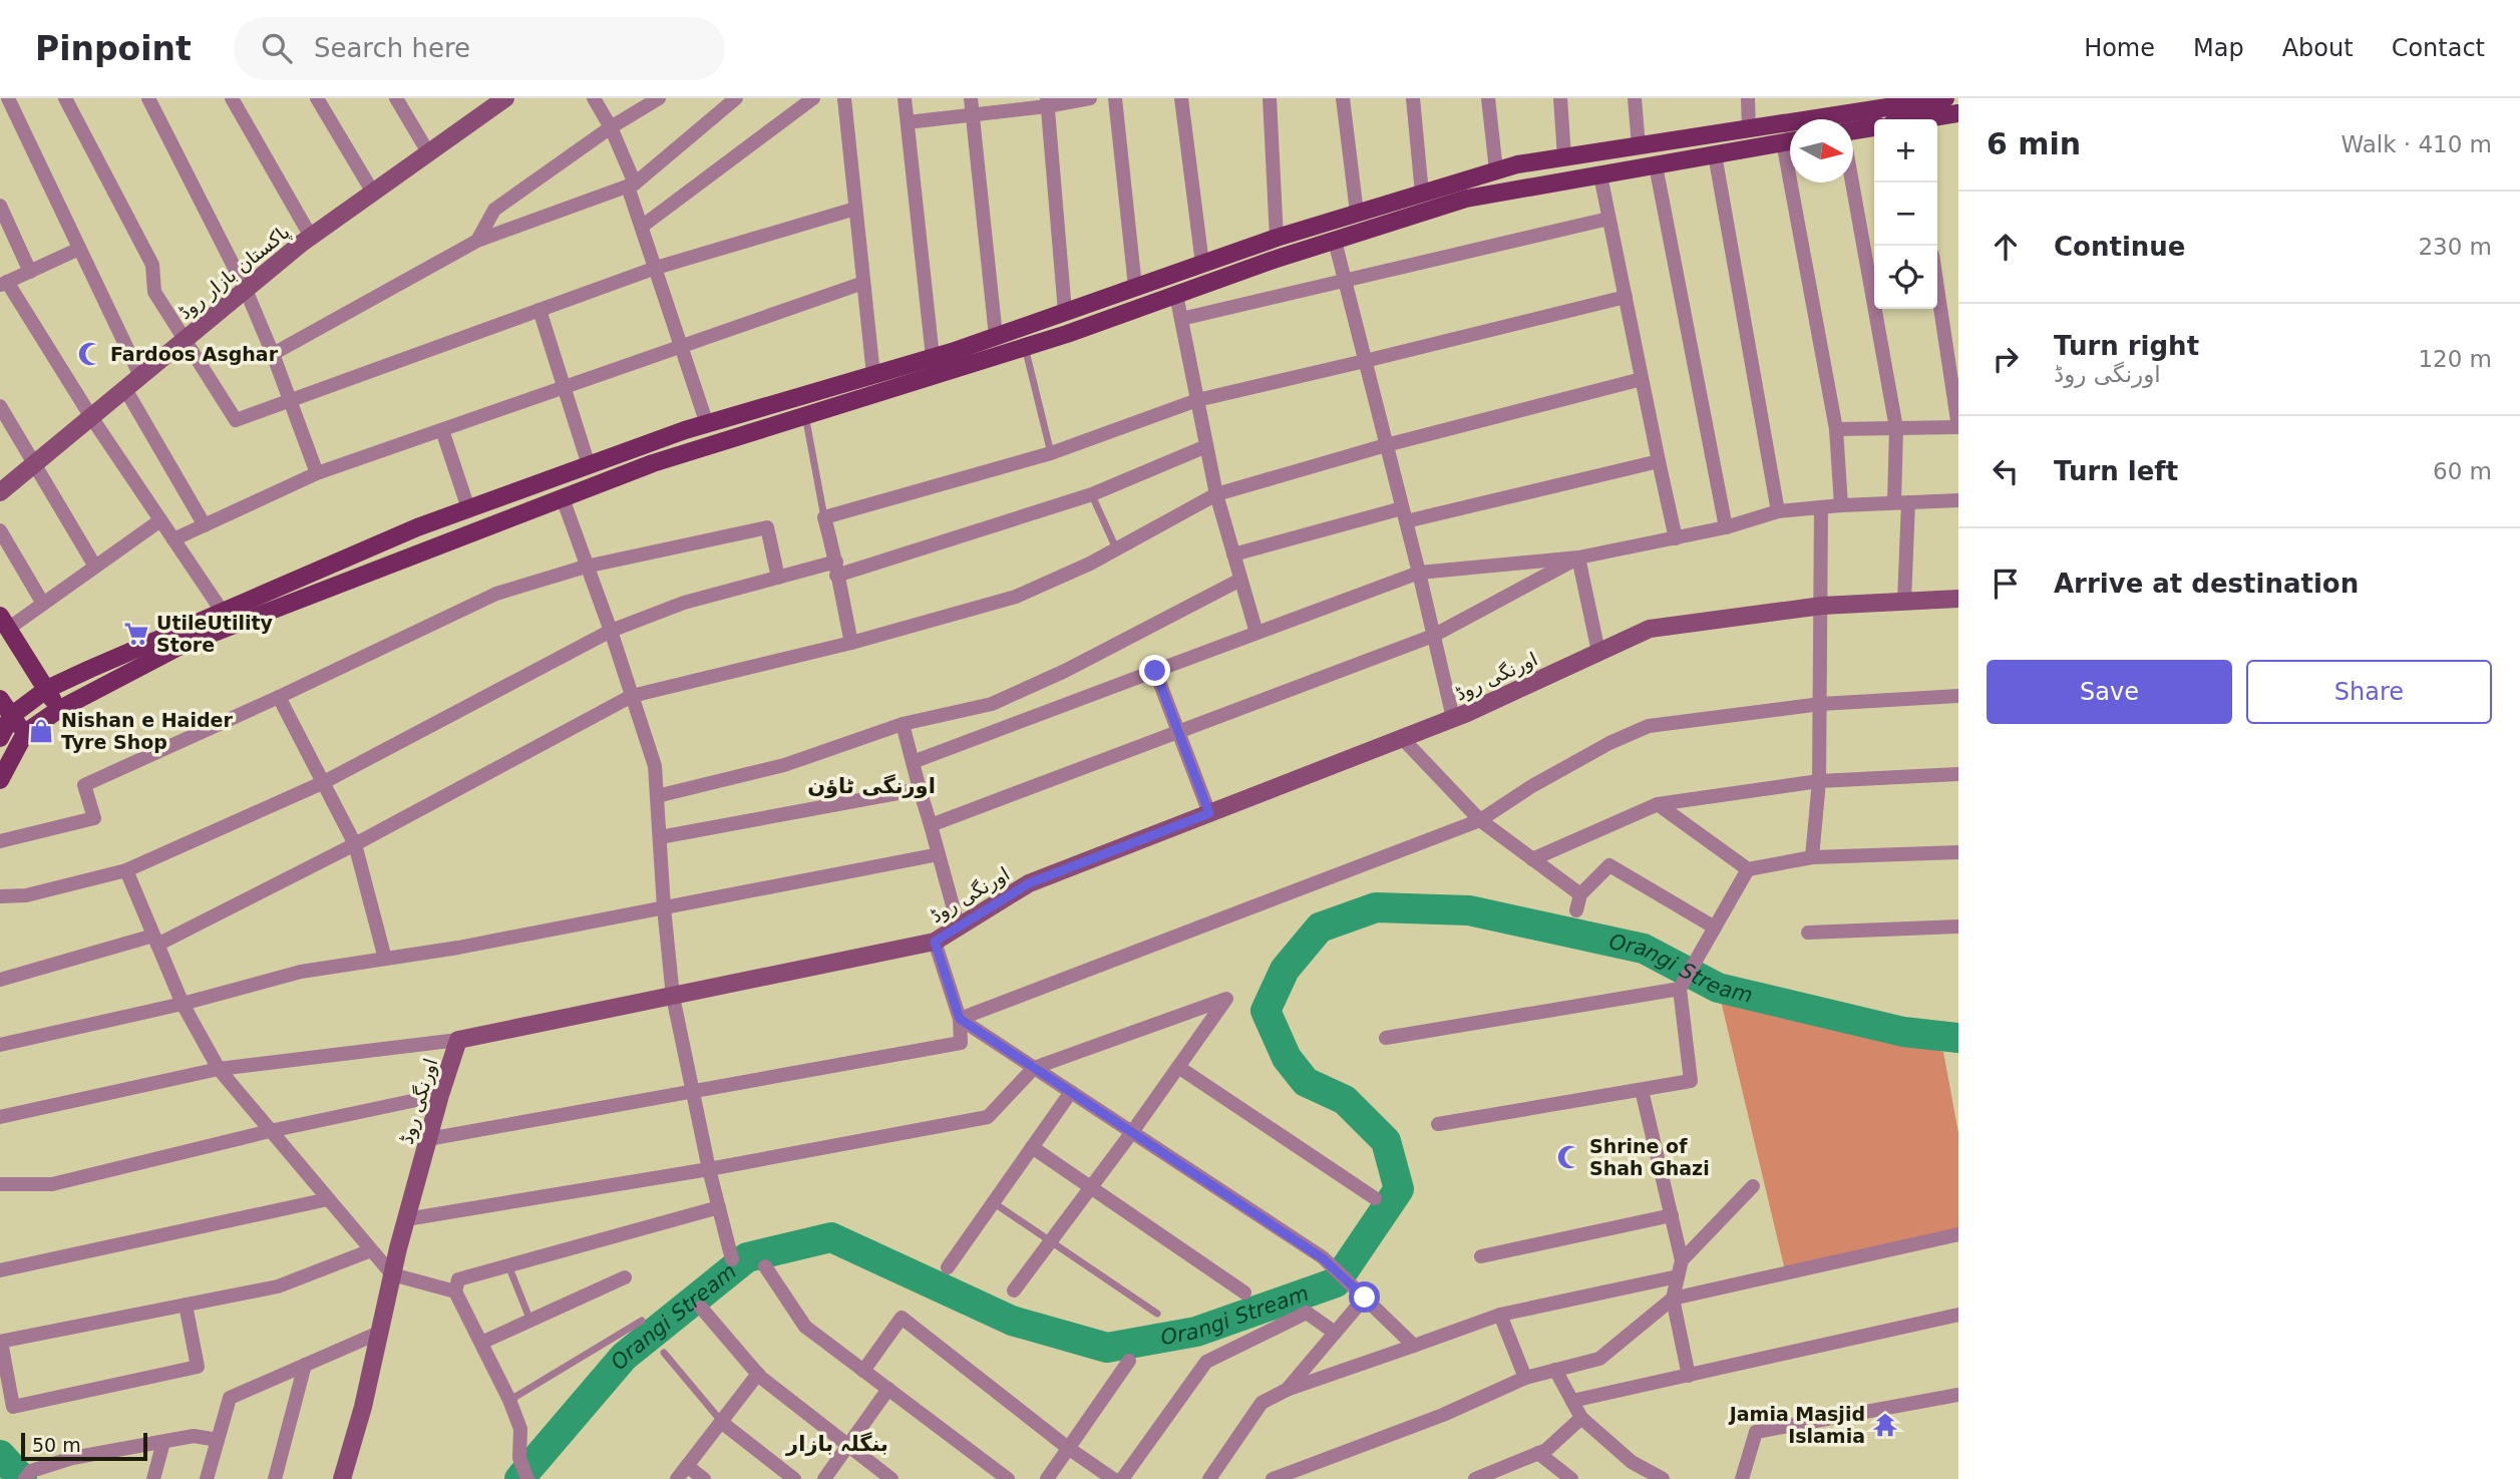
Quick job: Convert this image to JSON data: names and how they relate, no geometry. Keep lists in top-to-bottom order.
{
  "streets": {
    "street": ["پاکستان بازار روڈ", "اورنگی روڈ"]
  },
  "districts": ["اورنگی ٹاؤن", "بنگلہ بازار"],
  "water": ["Orangi Stream"],
  "places": {
    "mosque": ["Fardoos Asghar", "Shrine of Shah Ghazi"],
    "supermarket": ["UtileUtility Store"],
    "shop": ["Nishan e Haider Tyre Shop"],
    "temple": ["Jamia Masjid Islamia"]
  },
  "scale_bar": "50 m",
  "north": "right",
  "page": {
    "header": "Pinpoint",
    "search": "Search here",
    "nav": [
      "Home",
      "Map",
      "About",
      "Contact"
    ],
    "heading": ["6 min", "Walk · 410 m"],
    "map_buttons": ["+", "−"],
    "list": [
      ["Continue", "230 m"],
      ["Turn right", "اورنگی روڈ", "120 m"],
      ["Turn left", "60 m"],
      "Arrive at destination"
    ],
    "buttons": ["Save", "Share"],
    "scale": "50 m"
  }
}
